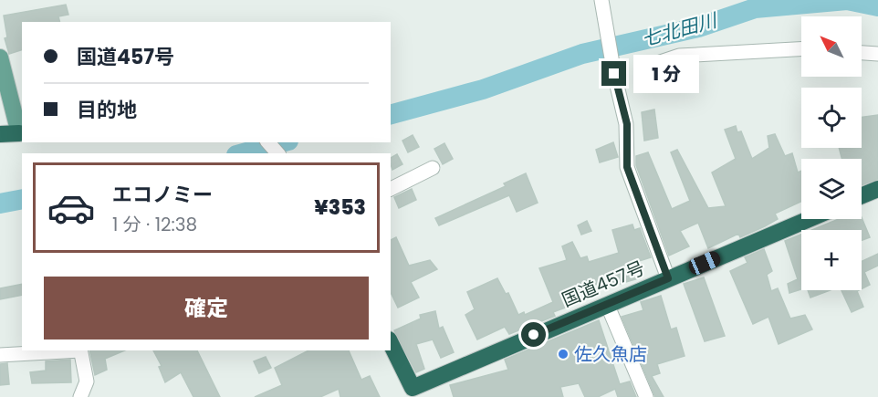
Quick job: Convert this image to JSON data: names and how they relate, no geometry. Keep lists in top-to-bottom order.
{
  "streets": {
    "highway": ["国道457号"]
  },
  "water": ["七北田川"],
  "places": ["佐久魚店"],
  "north": "top left",
  "page": {
    "map_buttons": "+",
    "banner": ["国道457号", "目的地"],
    "bubble": "1 分",
    "list": [
      {
        "name": "エコノミー",
        "note": "1 分 · 12:38",
        "value": "¥353"
      }
    ],
    "buttons": "確定"
  }
}
